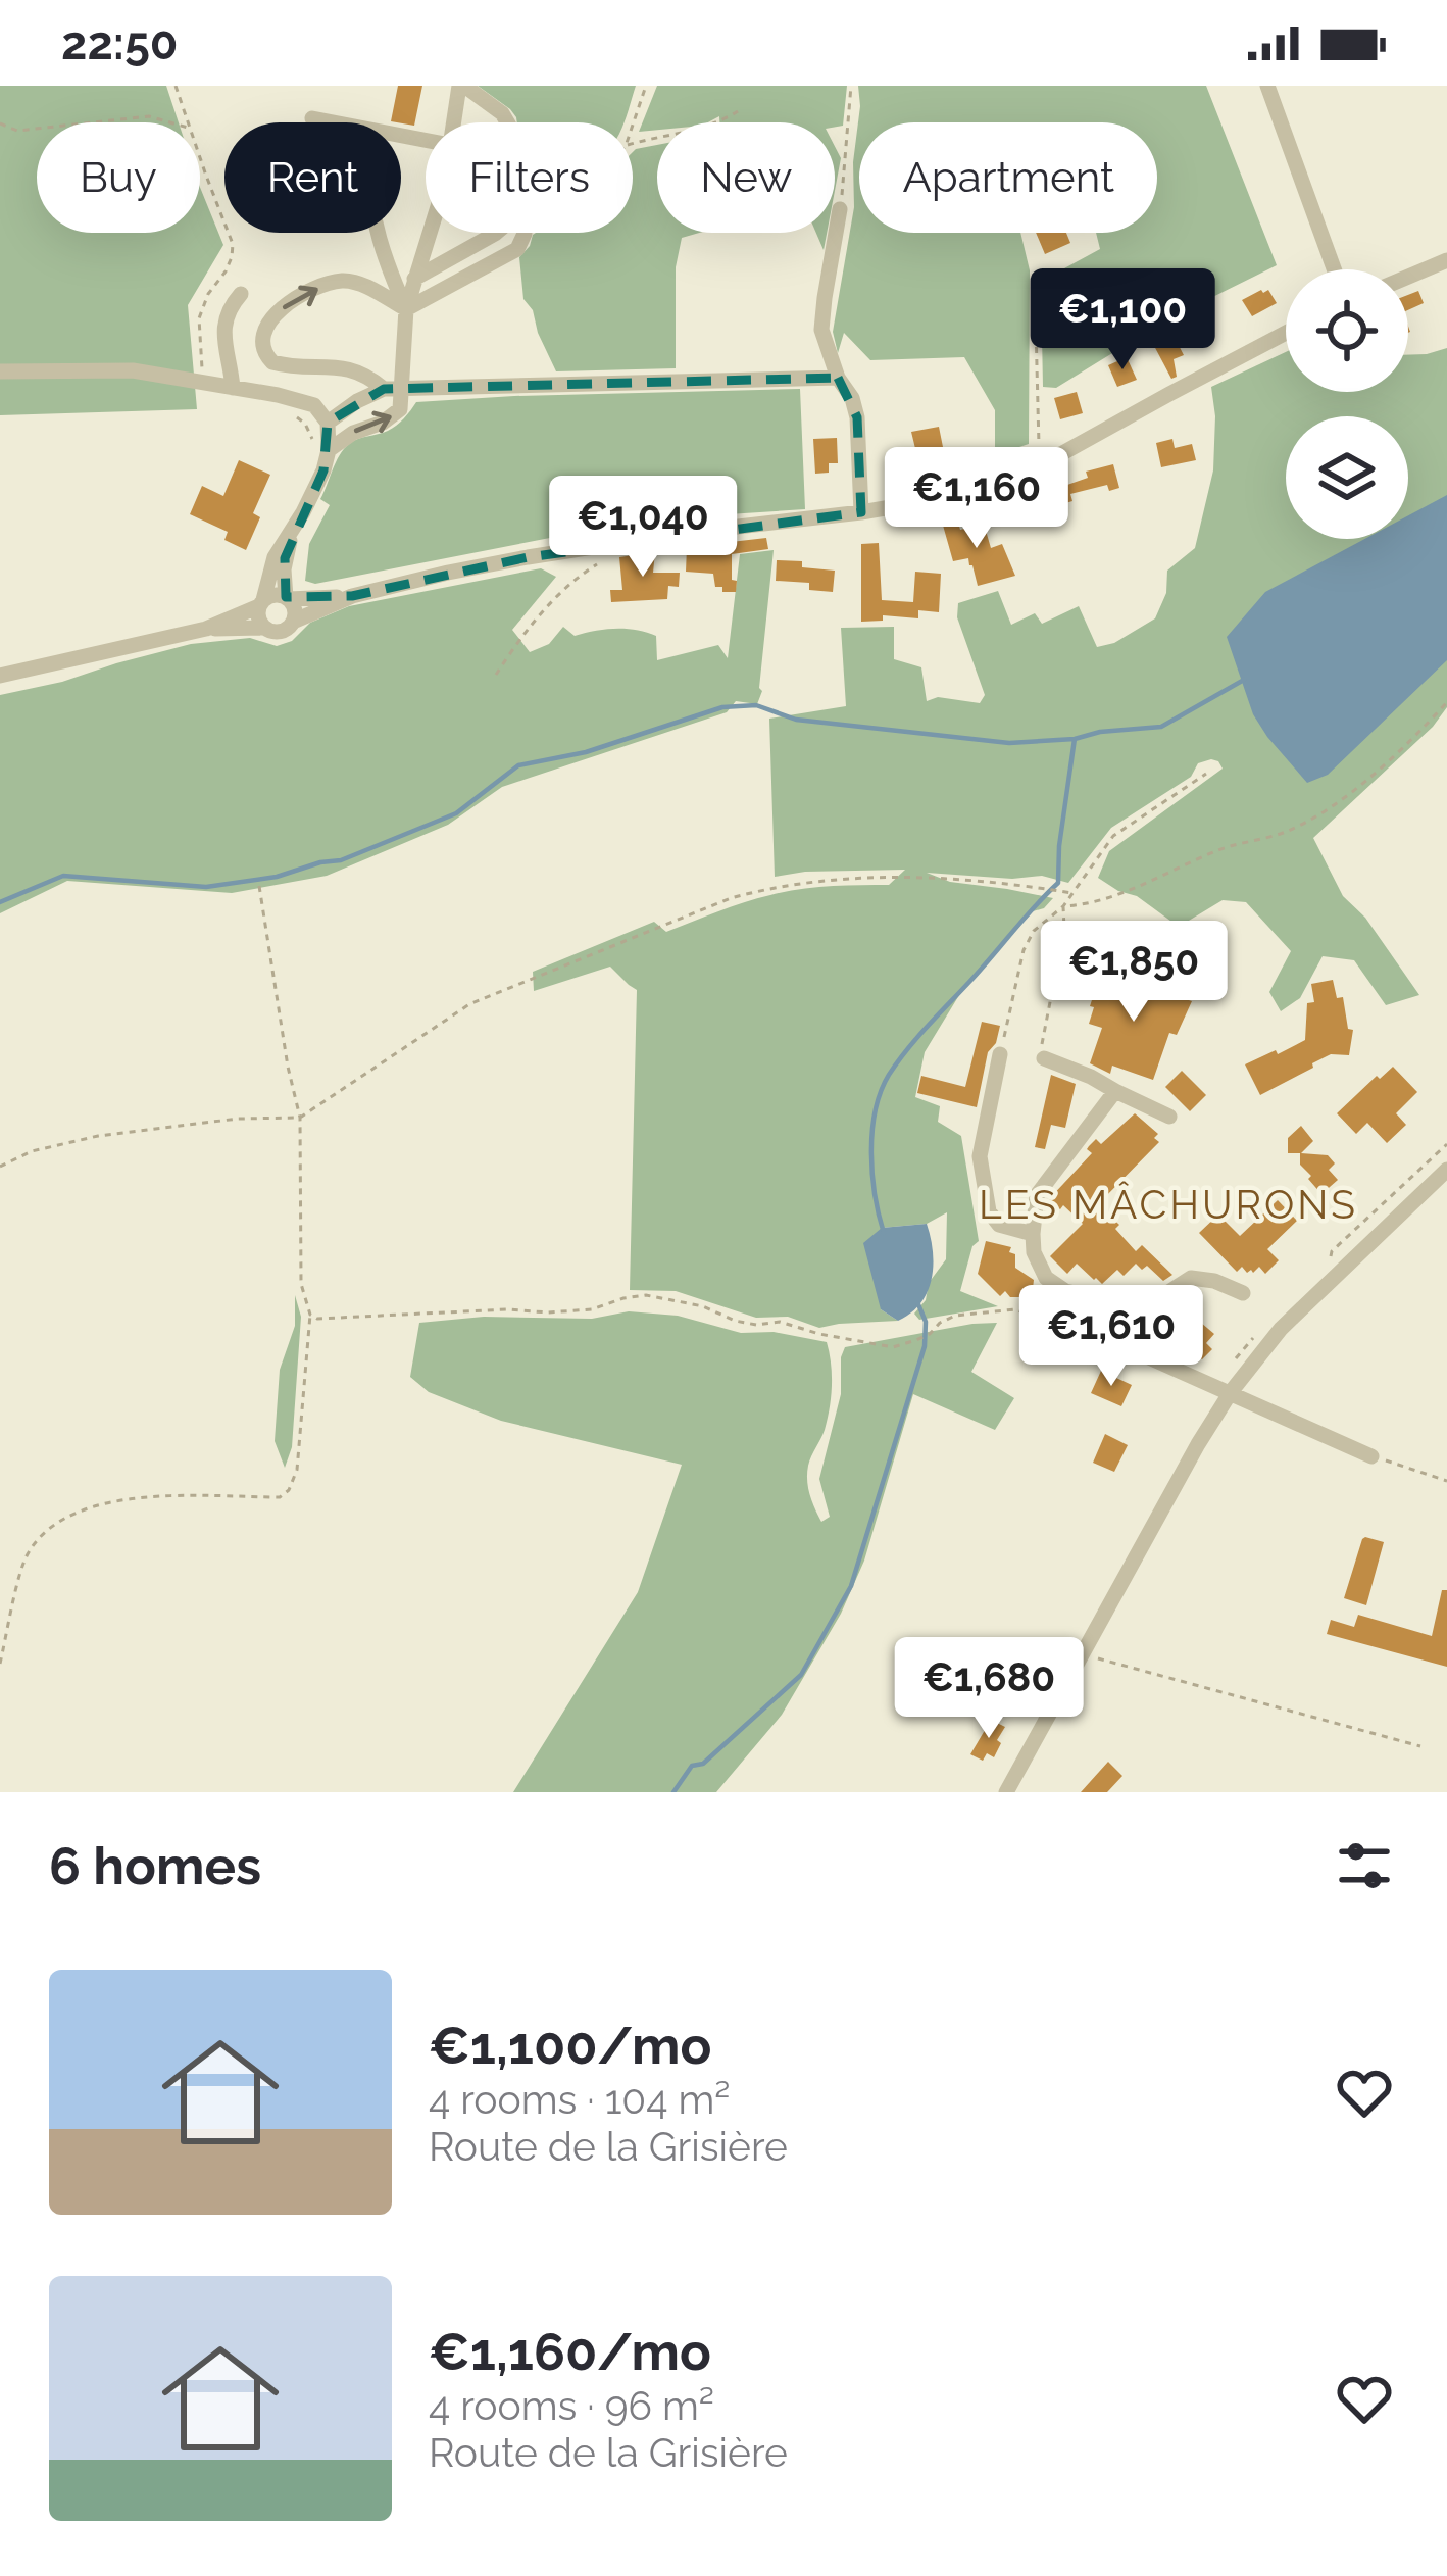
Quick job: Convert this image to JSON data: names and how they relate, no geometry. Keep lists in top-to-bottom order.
{
  "districts": ["LES MÂCHURONS"],
  "page": {
    "status": "22:50",
    "chip": [
      "Buy",
      "Rent",
      "Filters",
      "New",
      "Apartment"
    ],
    "price": [
      "€1,100",
      "€1,160",
      "€1,040",
      "€1,850",
      "€1,610",
      "€1,680"
    ],
    "heading": "6 homes",
    "list": [
      {
        "name": "€1,100/mo",
        "note": "4 rooms · 104 m² · Route de la Grisière"
      },
      {
        "name": "€1,160/mo",
        "note": "4 rooms · 96 m² · Route de la Grisière"
      }
    ]
  }
}
